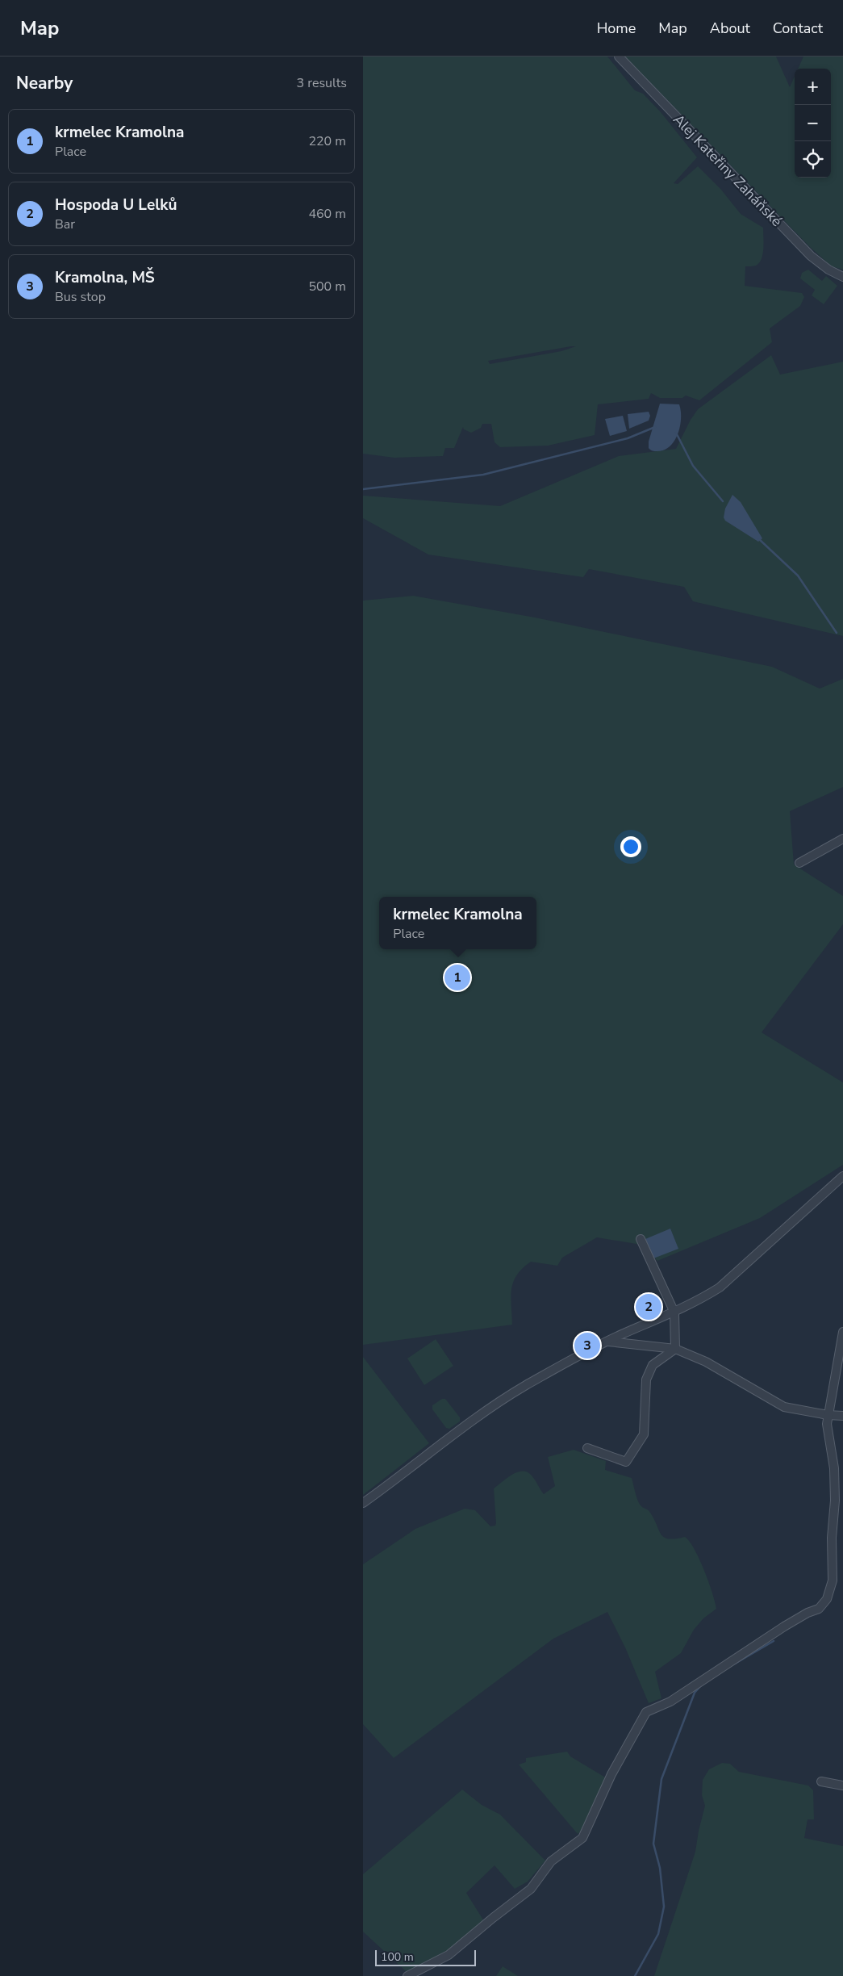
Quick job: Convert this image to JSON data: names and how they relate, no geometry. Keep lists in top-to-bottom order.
{
  "streets": {
    "street": ["Alej Kateřiny Zaháňské"]
  },
  "scale_bar": "100 m",
  "page": {
    "header": "Map",
    "nav": [
      "Home",
      "Map",
      "About",
      "Contact"
    ],
    "heading": ["Nearby", "3 results"],
    "map_buttons": ["+", "−"],
    "list": [
      {
        "mark": "1",
        "name": "krmelec Kramolna",
        "note": "Place",
        "value": "220 m"
      },
      {
        "mark": "2",
        "name": "Hospoda U Lelků",
        "note": "Bar",
        "value": "460 m"
      },
      {
        "mark": "3",
        "name": "Kramolna, MŠ",
        "note": "Bus stop",
        "value": "500 m"
      }
    ],
    "popup": ["krmelec Kramolna", "Place"],
    "pins": ["1", "2", "3"],
    "scale": "100 m"
  }
}
